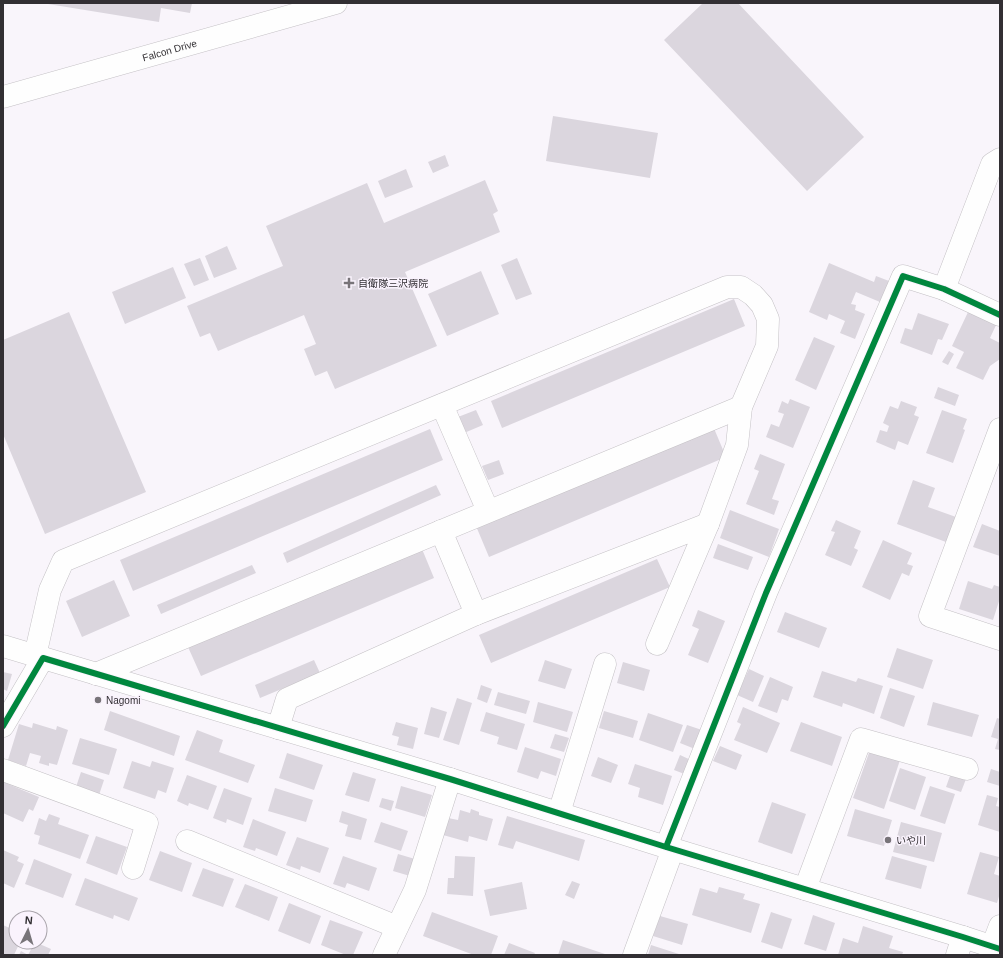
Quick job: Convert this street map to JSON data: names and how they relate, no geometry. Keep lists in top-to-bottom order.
{
  "streets": {
    "street": ["Falcon Drive"]
  },
  "places": {
    "health": ["自衛隊三沢病院"],
    "other": ["Nagomi", "いや川"]
  },
  "north": "top"
}
